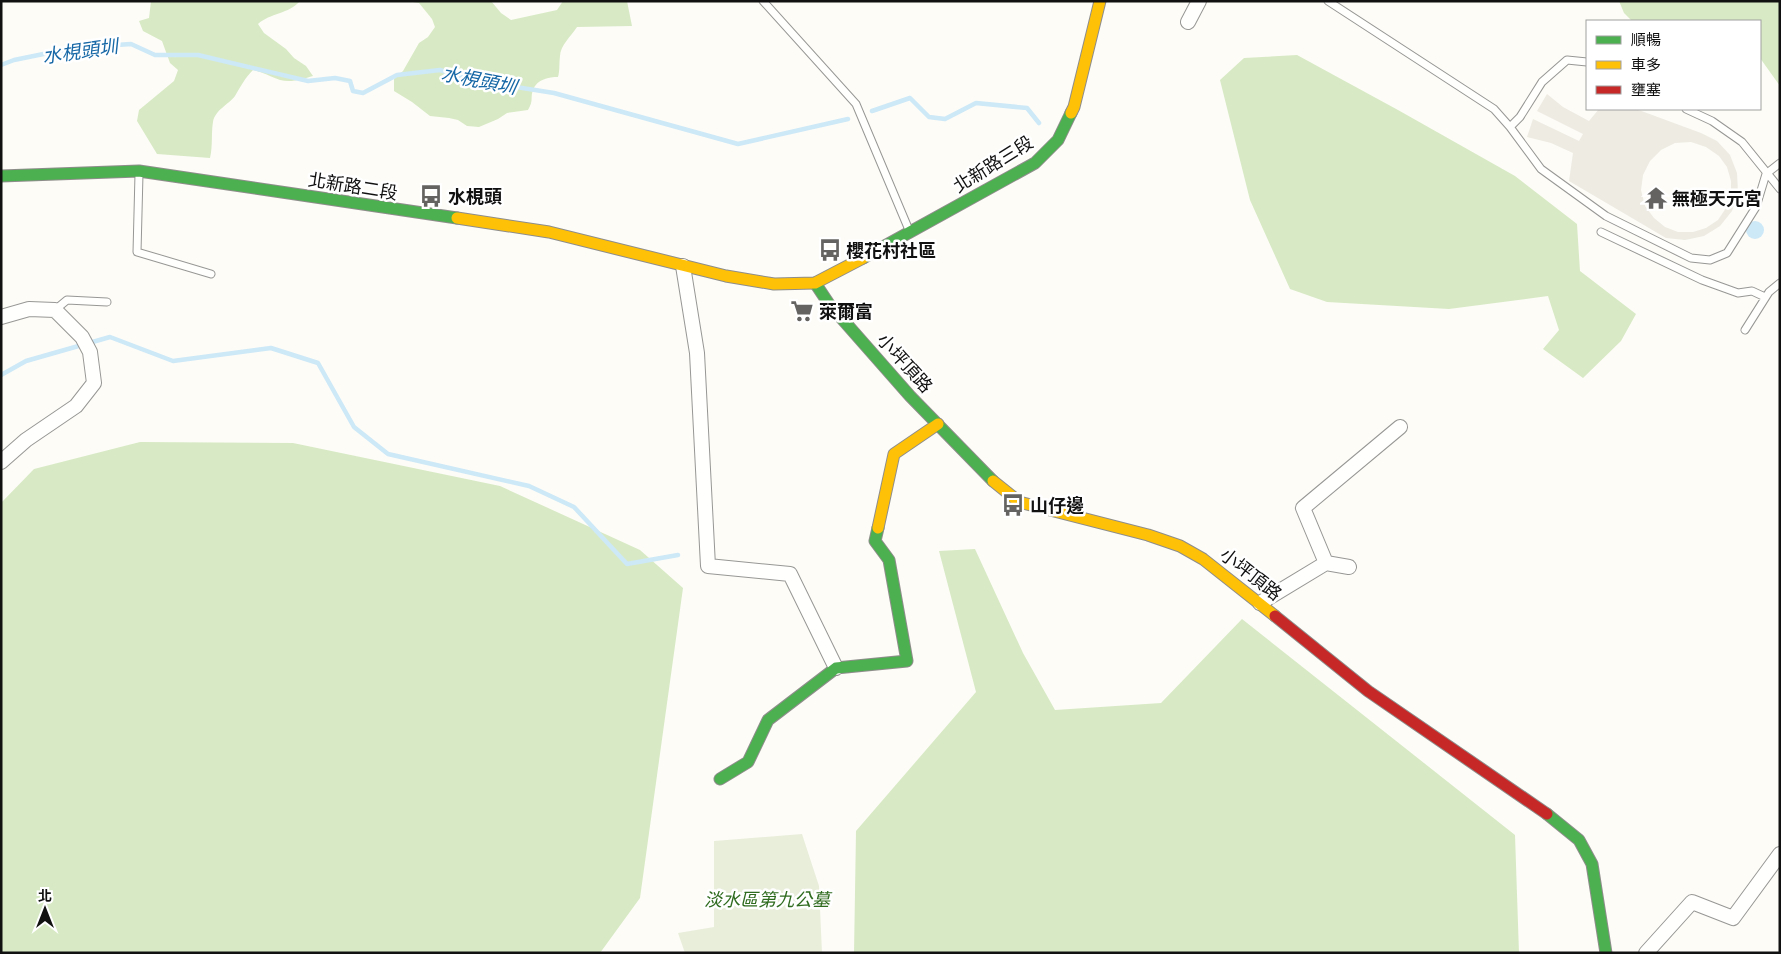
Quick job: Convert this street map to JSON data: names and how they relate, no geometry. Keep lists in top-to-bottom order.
{
  "streets": {
    "street": ["北新路三段", "北新路二段", "小坪頂路"]
  },
  "crossings": [
    ["北新路三段", "北新路二段"],
    ["北新路三段", "小坪頂路"],
    ["北新路二段", "小坪頂路"]
  ],
  "water": ["水梘頭圳"],
  "parks": ["淡水區第九公墓"],
  "places": {
    "bus stop": ["水梘頭", "櫻花村社區", "山仔邊"],
    "temple": ["無極天元宮"],
    "supermarket": ["萊爾富"]
  },
  "legend": ["順暢", "車多", "壅塞"],
  "north": "top"
}
